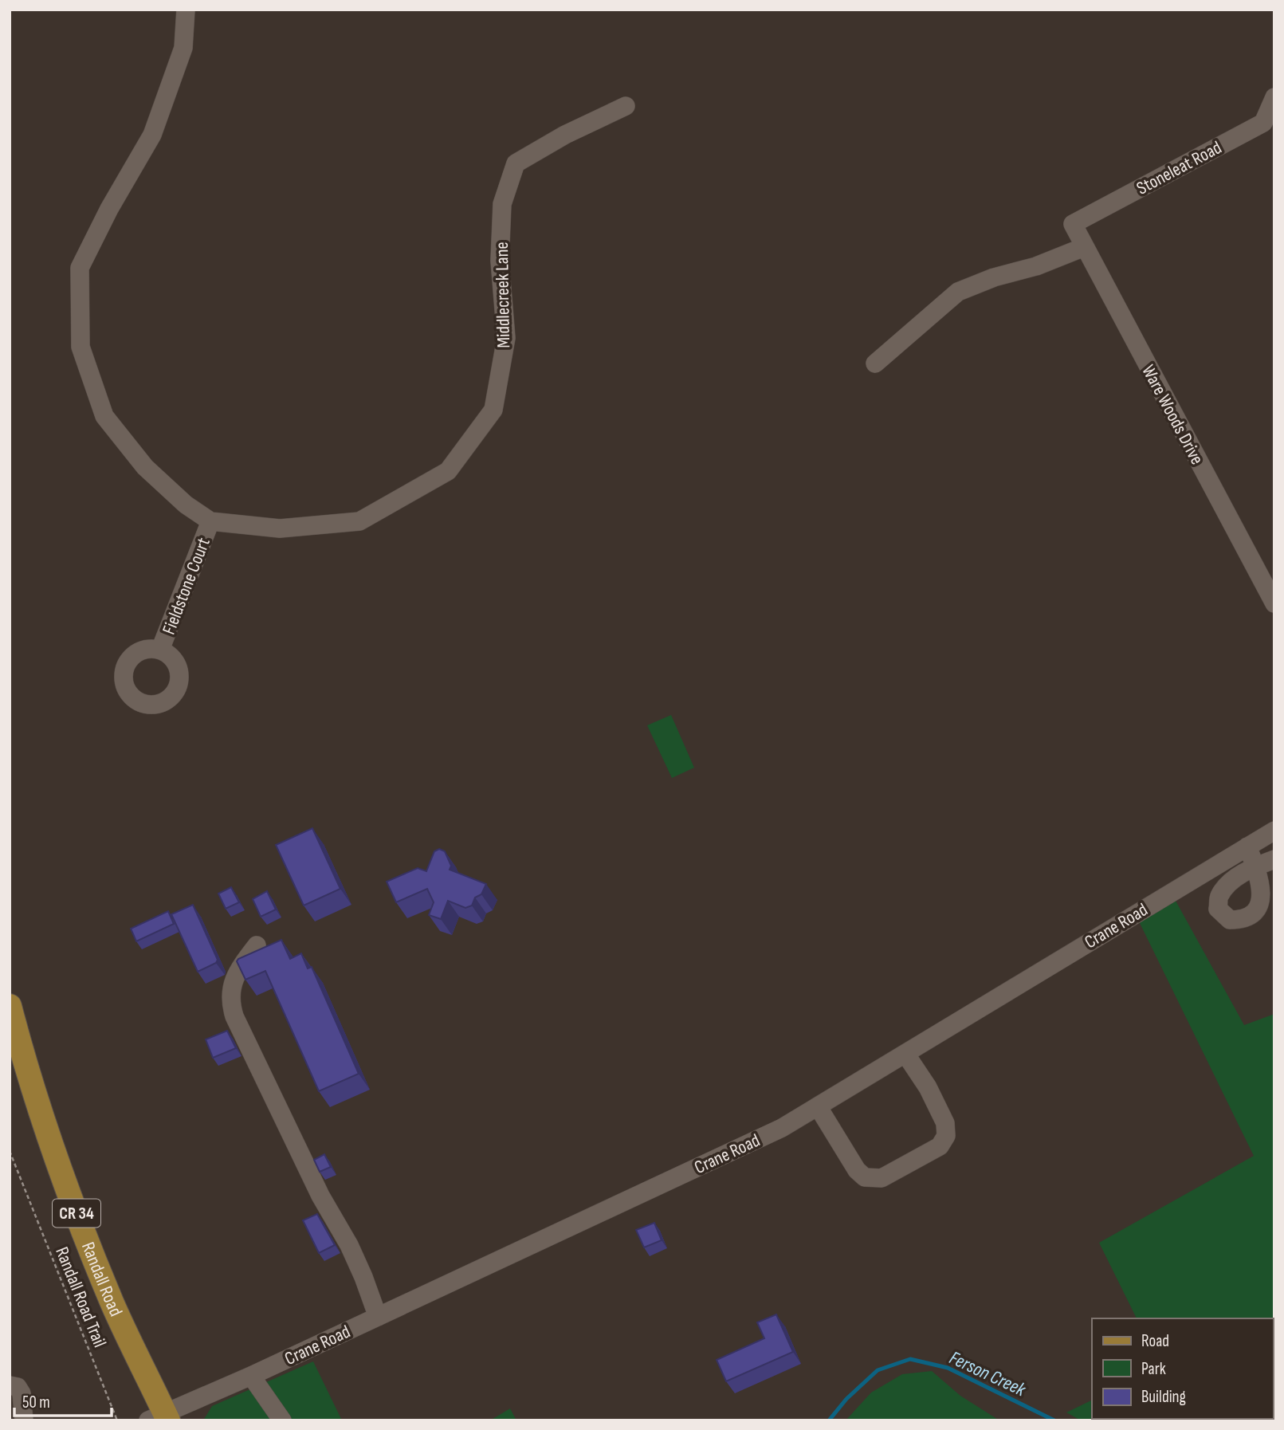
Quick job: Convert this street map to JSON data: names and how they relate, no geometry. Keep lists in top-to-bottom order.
{
  "streets": {
    "main road": ["CR 34", "Randall Road"],
    "street": [
      "Stoneleat Road",
      "Middlecreek Lane",
      "Ware Woods Drive",
      "Fieldstone Court",
      "Crane Road"
    ],
    "path": ["Randall Road Trail"]
  },
  "crossings": [
    ["Stoneleat Road", "Ware Woods Drive"],
    ["Middlecreek Lane", "Fieldstone Court"],
    ["Crane Road", "Randall Road"]
  ],
  "water": ["Ferson Creek"],
  "legend": ["Road", "Park", "Building"],
  "scale_bar": "50 m"
}
